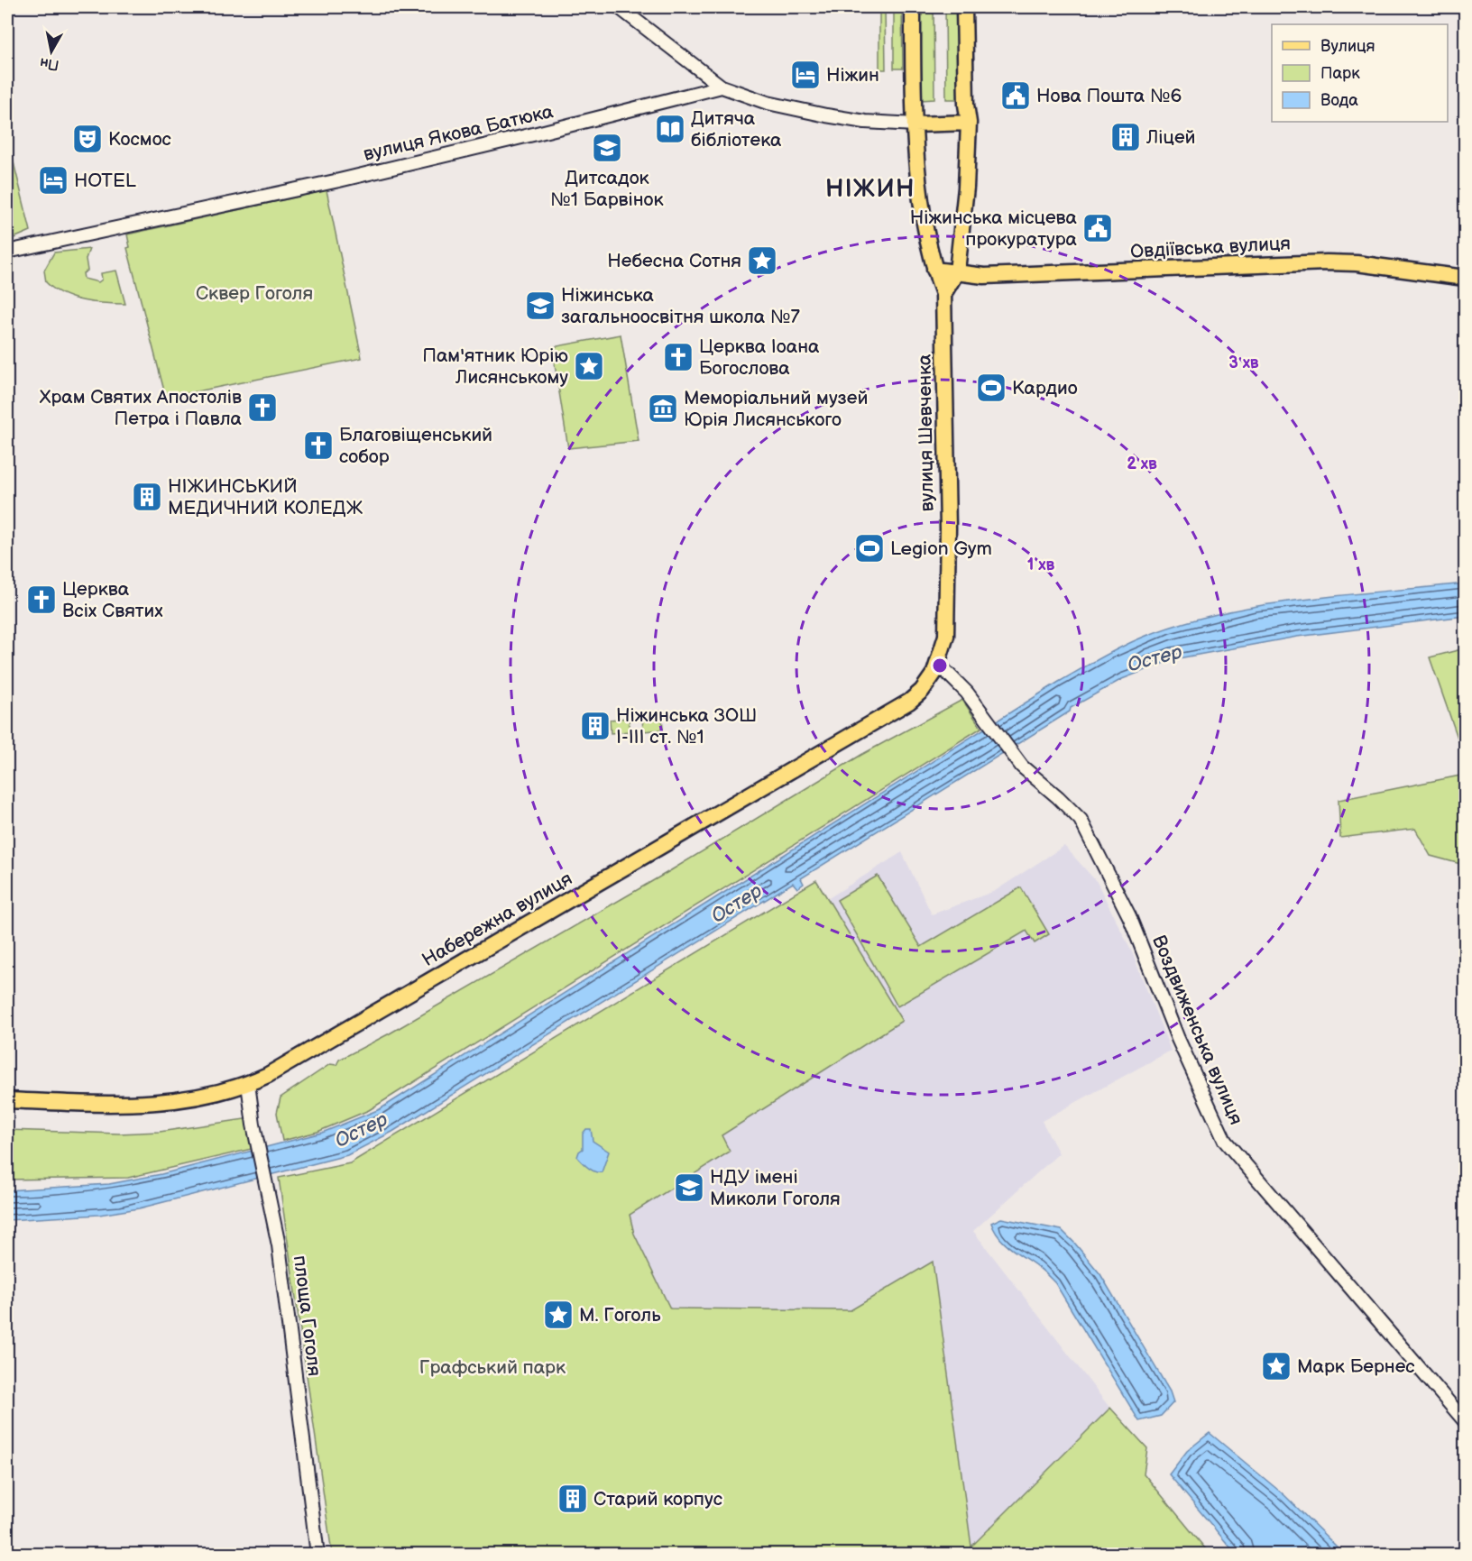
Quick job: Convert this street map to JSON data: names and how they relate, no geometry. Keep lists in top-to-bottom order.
{
  "streets": {
    "main road": ["Овдіївська вулиця", "вулиця Шевченка", "Набережна вулиця"],
    "street": ["вулиця Якова Батюка", "Воздвиженська вулиця", "площа Гоголя"]
  },
  "crossings": [
    ["вулиця Шевченка", "Набережна вулиця"],
    ["Набережна вулиця", "Воздвиженська вулиця"],
    ["Набережна вулиця", "площа Гоголя"]
  ],
  "districts": ["НІЖИН"],
  "water": ["Остер"],
  "parks": ["Сквер Гоголя", "Графський парк"],
  "places": {
    "hotel": ["Ніжин", "HOTEL"],
    "public building": ["Нова Пошта №6", "Ніжинська місцева прокуратура"],
    "library": ["Дитяча бібліотека"],
    "building": [
      "Ліцей",
      "НІЖИНСЬКИЙ МЕДИЧНИЙ КОЛЕДЖ",
      "Ніжинська ЗОШ І-ІІІ ст. №1",
      "Старий корпус"
    ],
    "theatre": ["Космос"],
    "school or university": ["Дитсадок №1 Барвінок", "Ніжинська загальноосвітня школа №7", "НДУ імені Миколи Гоголя"],
    "place": [
      "Небесна Сотня",
      "Пам'ятник Юрію Лисянському",
      "М. Гоголь",
      "Марк Бернес"
    ],
    "church": [
      "Церква Іоана Богослова",
      "Храм Святих Апостолів Петра і Павла",
      "Благовіщенський собор",
      "Церква Всіх Святих"
    ],
    "sports": ["Кардио", "Legion Gym"],
    "museum": ["Меморіальний музей Юрія Лисянського"]
  },
  "legend": ["Вулиця", "Парк", "Вода"],
  "north": "bottom",
  "rings": ["3 хв", "2 хв", "1 хв"]
}
